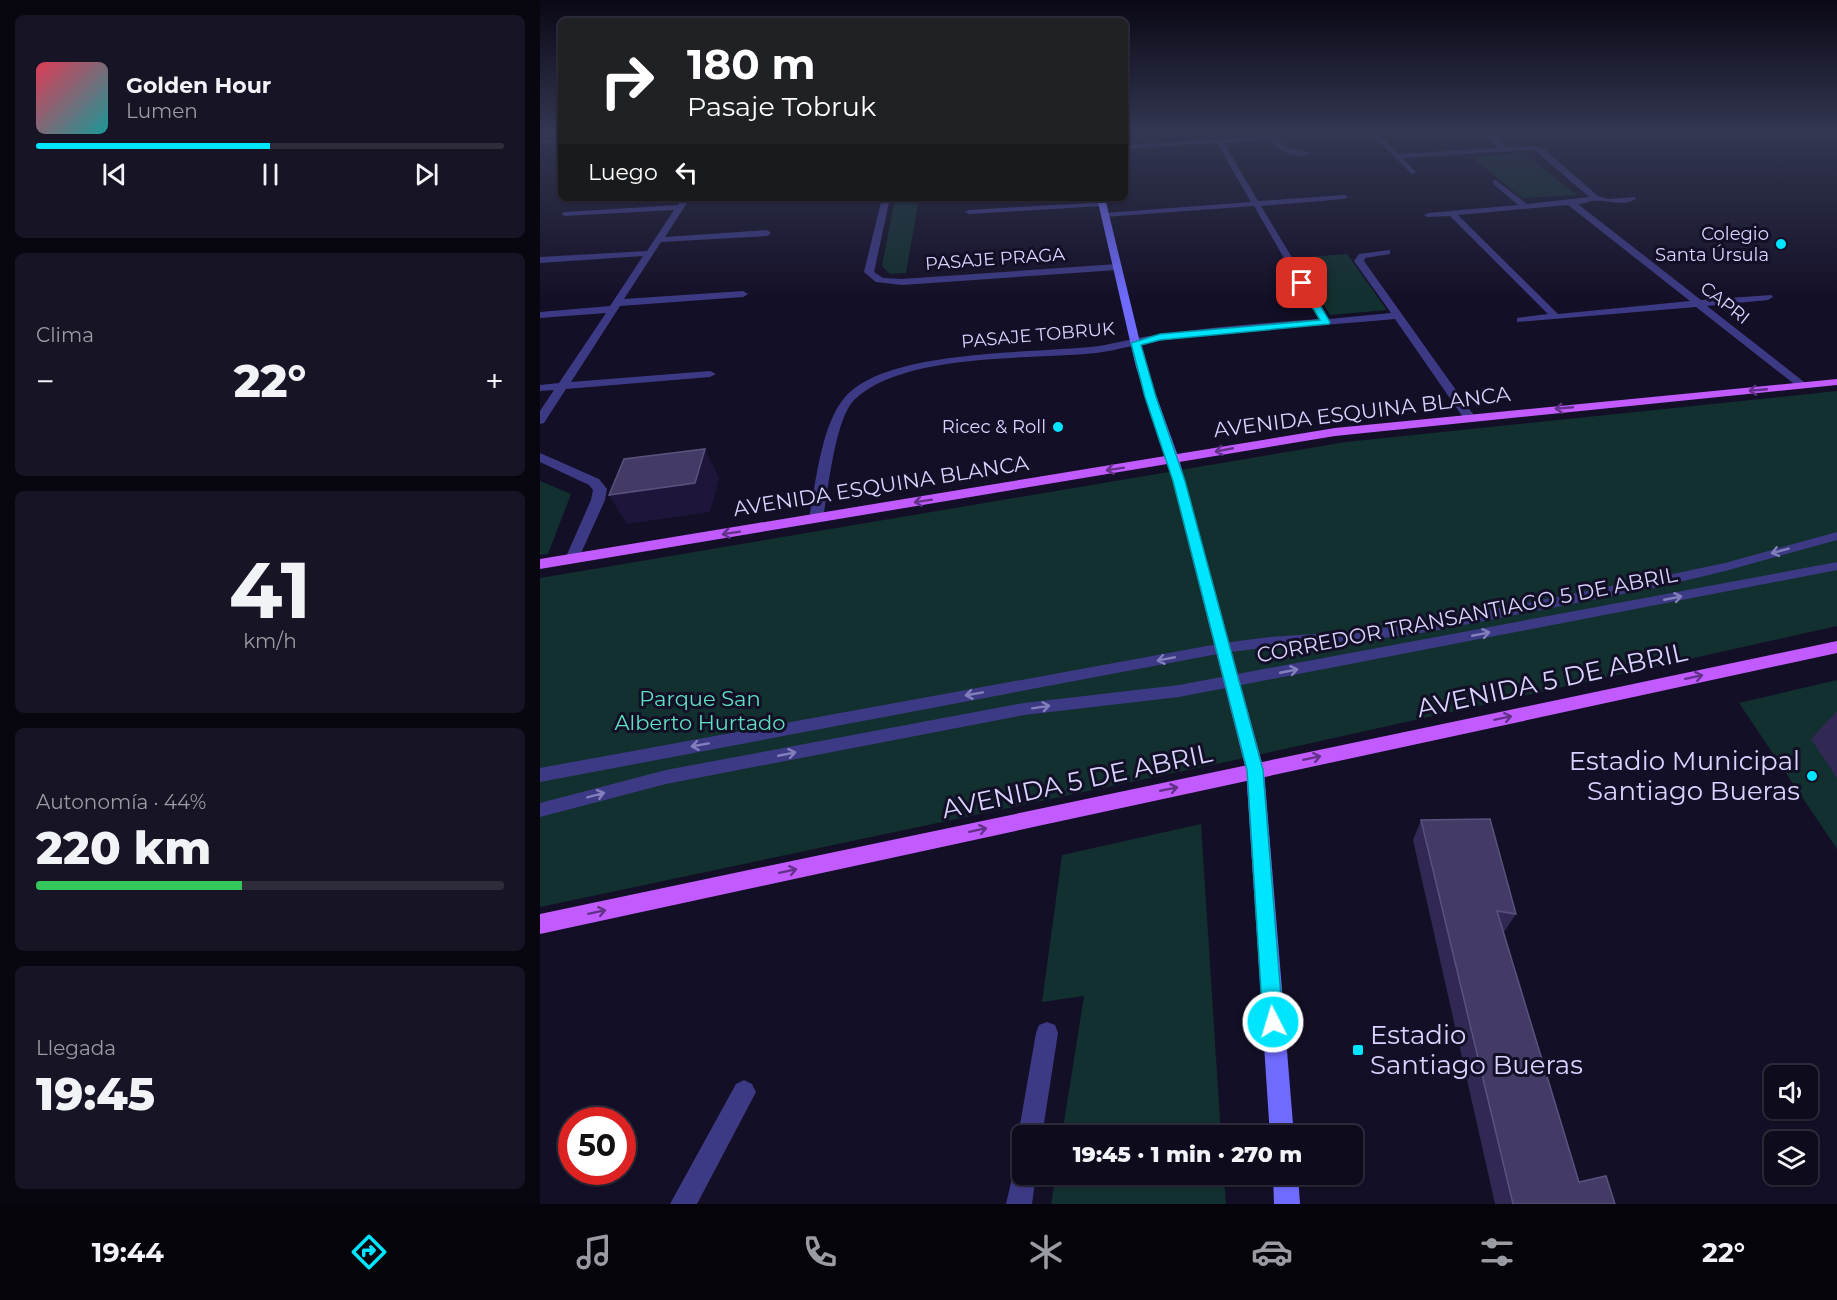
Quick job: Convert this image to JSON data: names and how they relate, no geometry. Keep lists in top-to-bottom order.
{
  "streets": {
    "main road": ["AVENIDA ESQUINA BLANCA", "AVENIDA 5 DE ABRIL"],
    "street": ["PASAJE PRAGA", "CAPRI", "PASAJE TOBRUK"],
    "lane": ["CORREDOR TRANSANTIAGO 5 DE ABRIL"]
  },
  "crossings": [
    ["CAPRI", "AVENIDA ESQUINA BLANCA"],
    ["PASAJE TOBRUK", "AVENIDA ESQUINA BLANCA"]
  ],
  "one_way": ["AVENIDA ESQUINA BLANCA", "AVENIDA 5 DE ABRIL"],
  "parks": ["Parque San Alberto Hurtado"],
  "places": {
    "other": ["Colegio Santa Úrsula", "Ricec & Roll", "Estadio Municipal Santiago Bueras"],
    "transit": ["Estadio Santiago Bueras"]
  },
  "page": {
    "turn": ["180 m", "Pasaje Tobruk"],
    "song": ["Golden Hour", "Lumen"],
    "then": "Luego",
    "tile": [
      "Clima",
      ["41", "km/h"],
      ["Autonomía · 44%", "220 km"],
      ["Llegada", "19:45"]
    ],
    "heat": ["−", "22°", "+"],
    "limit": "50",
    "trip": "19:45 · 1 min · 270 m",
    "tabs": ["19:44", "22°"]
  }
}
